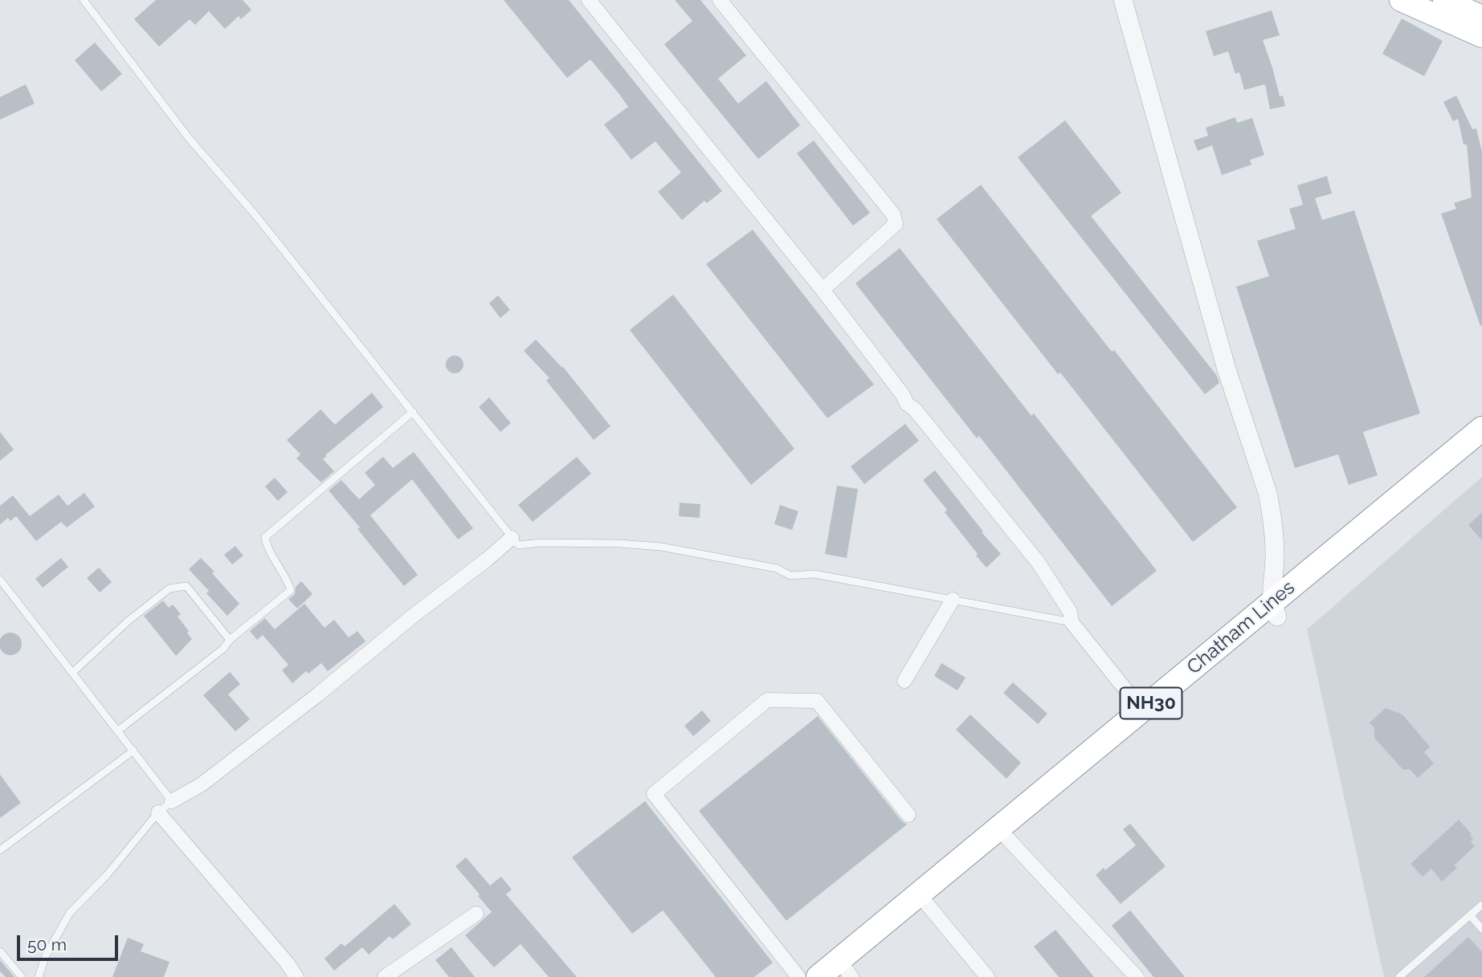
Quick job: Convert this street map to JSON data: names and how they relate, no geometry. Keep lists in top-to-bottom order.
{
  "streets": {
    "highway": ["Chatham Lines", "NH30"]
  },
  "scale_bar": "50 m"
}
